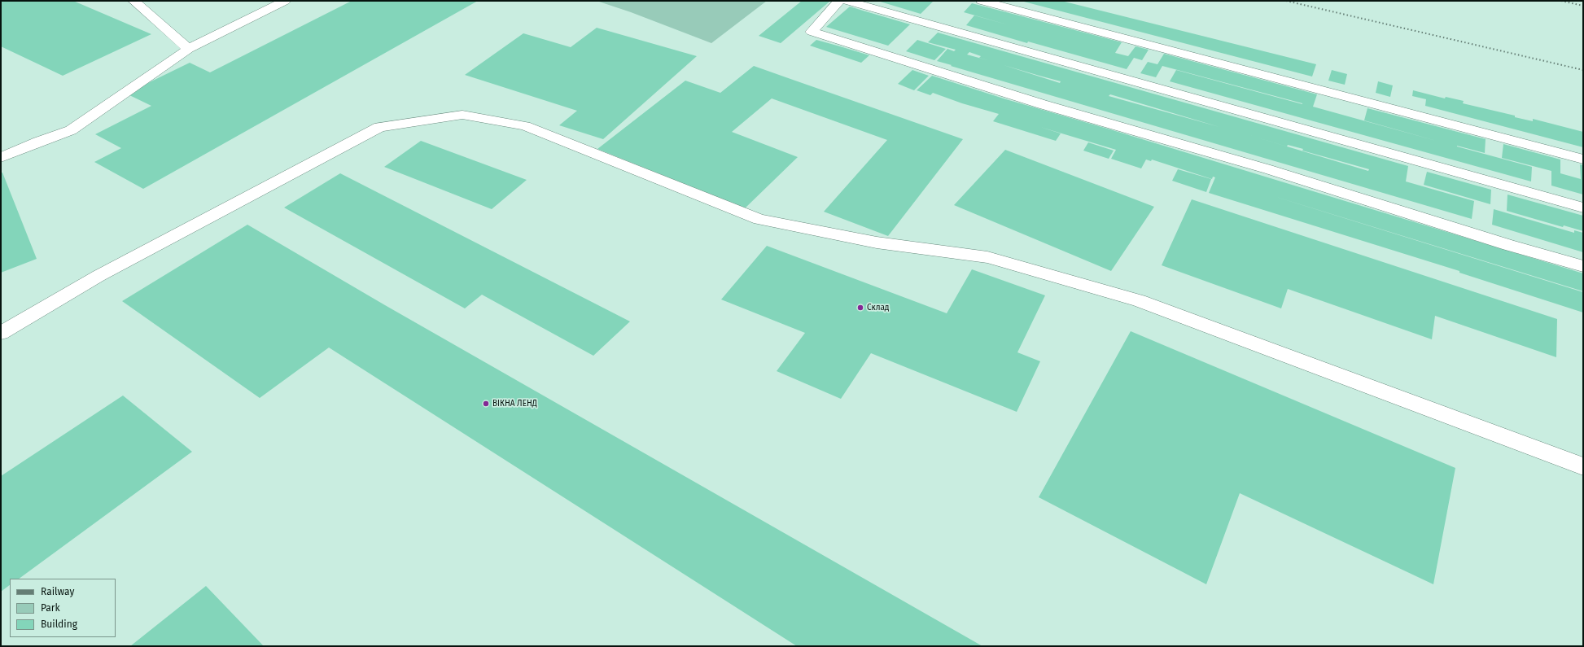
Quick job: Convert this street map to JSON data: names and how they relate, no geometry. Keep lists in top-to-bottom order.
{
  "places": ["Склад", "ВІКНА ЛЕНД"],
  "legend": ["Railway", "Park", "Building"]
}
